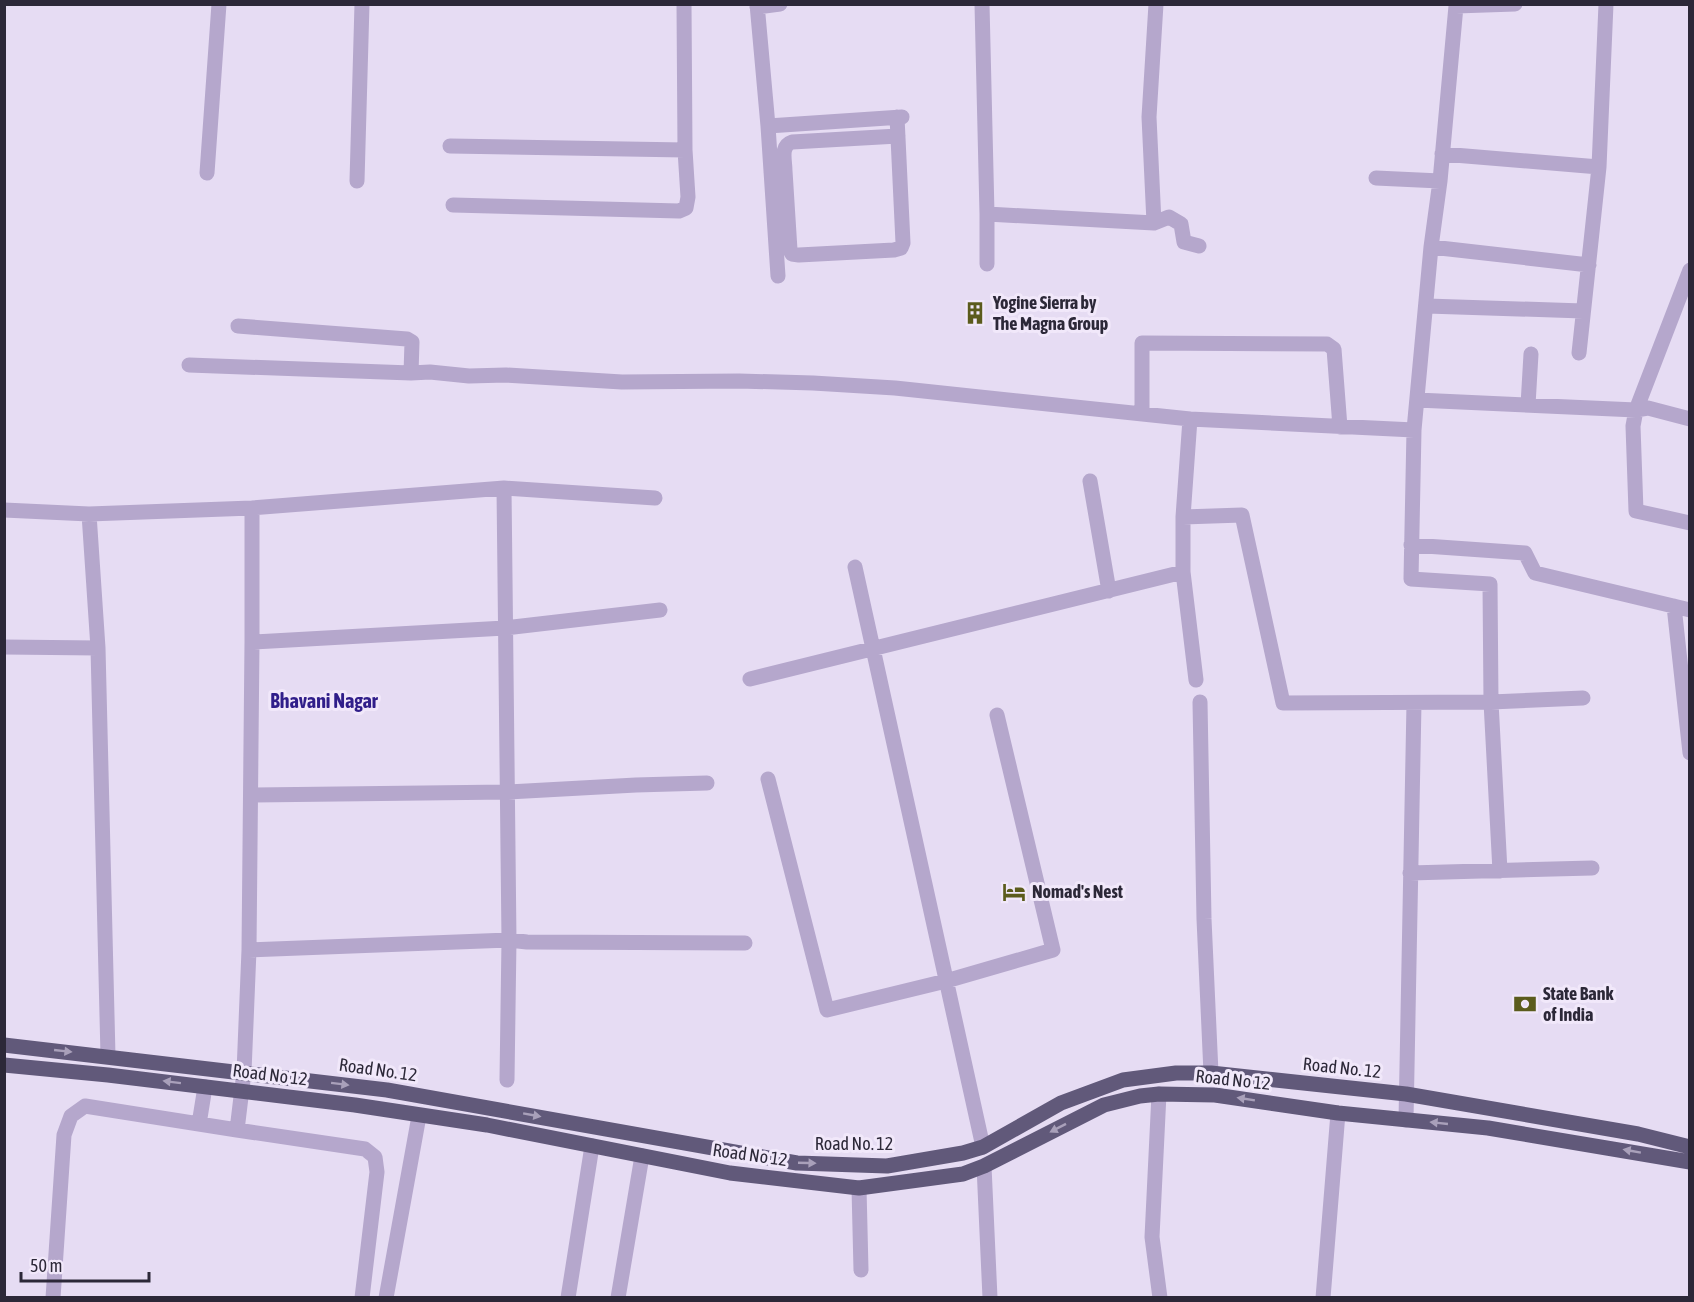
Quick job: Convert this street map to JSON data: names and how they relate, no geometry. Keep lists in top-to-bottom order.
{
  "streets": {
    "main road": ["Road No. 12", "Road No 12"]
  },
  "one_way": ["Road No. 12", "Road No 12"],
  "districts": ["Bhavani Nagar"],
  "places": {
    "building": ["Yogine Sierra by The Magna Group"],
    "hotel": ["Nomad's Nest"],
    "bank": ["State Bank of India"]
  },
  "scale_bar": "50 m"
}
